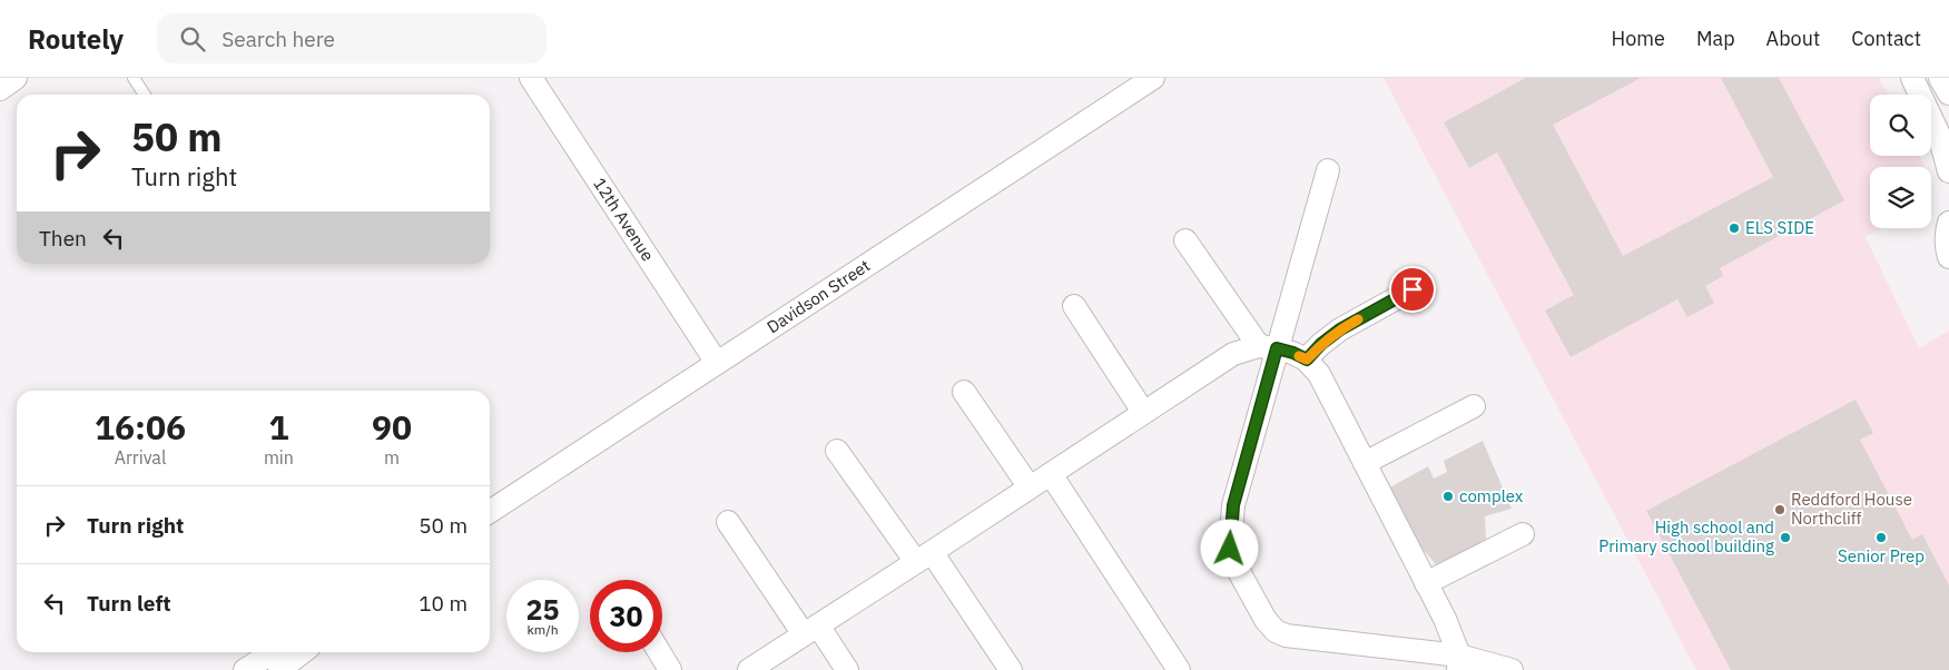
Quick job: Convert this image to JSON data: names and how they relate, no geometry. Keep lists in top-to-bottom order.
{
  "streets": {
    "street": ["12th Avenue", "Davidson Street"]
  },
  "crossings": [
    ["12th Avenue", "Davidson Street"]
  ],
  "places": [
    "ELS SIDE",
    "complex",
    "Reddford House Northcliff",
    "High school and Primary school building",
    "Senior Prep"
  ],
  "page": {
    "header": "Routely",
    "search": "Search here",
    "nav": [
      "Home",
      "Map",
      "About",
      "Contact"
    ],
    "turn": ["50 m", "Turn right"],
    "then": "Then",
    "eta": [
      "16:06",
      "Arrival",
      "1",
      "min",
      "90",
      "m"
    ],
    "list": [
      {
        "name": "Turn right",
        "value": "50 m"
      },
      {
        "name": "Turn left",
        "value": "10 m"
      }
    ],
    "speed": "25 km/h",
    "limit": "30"
  }
}
